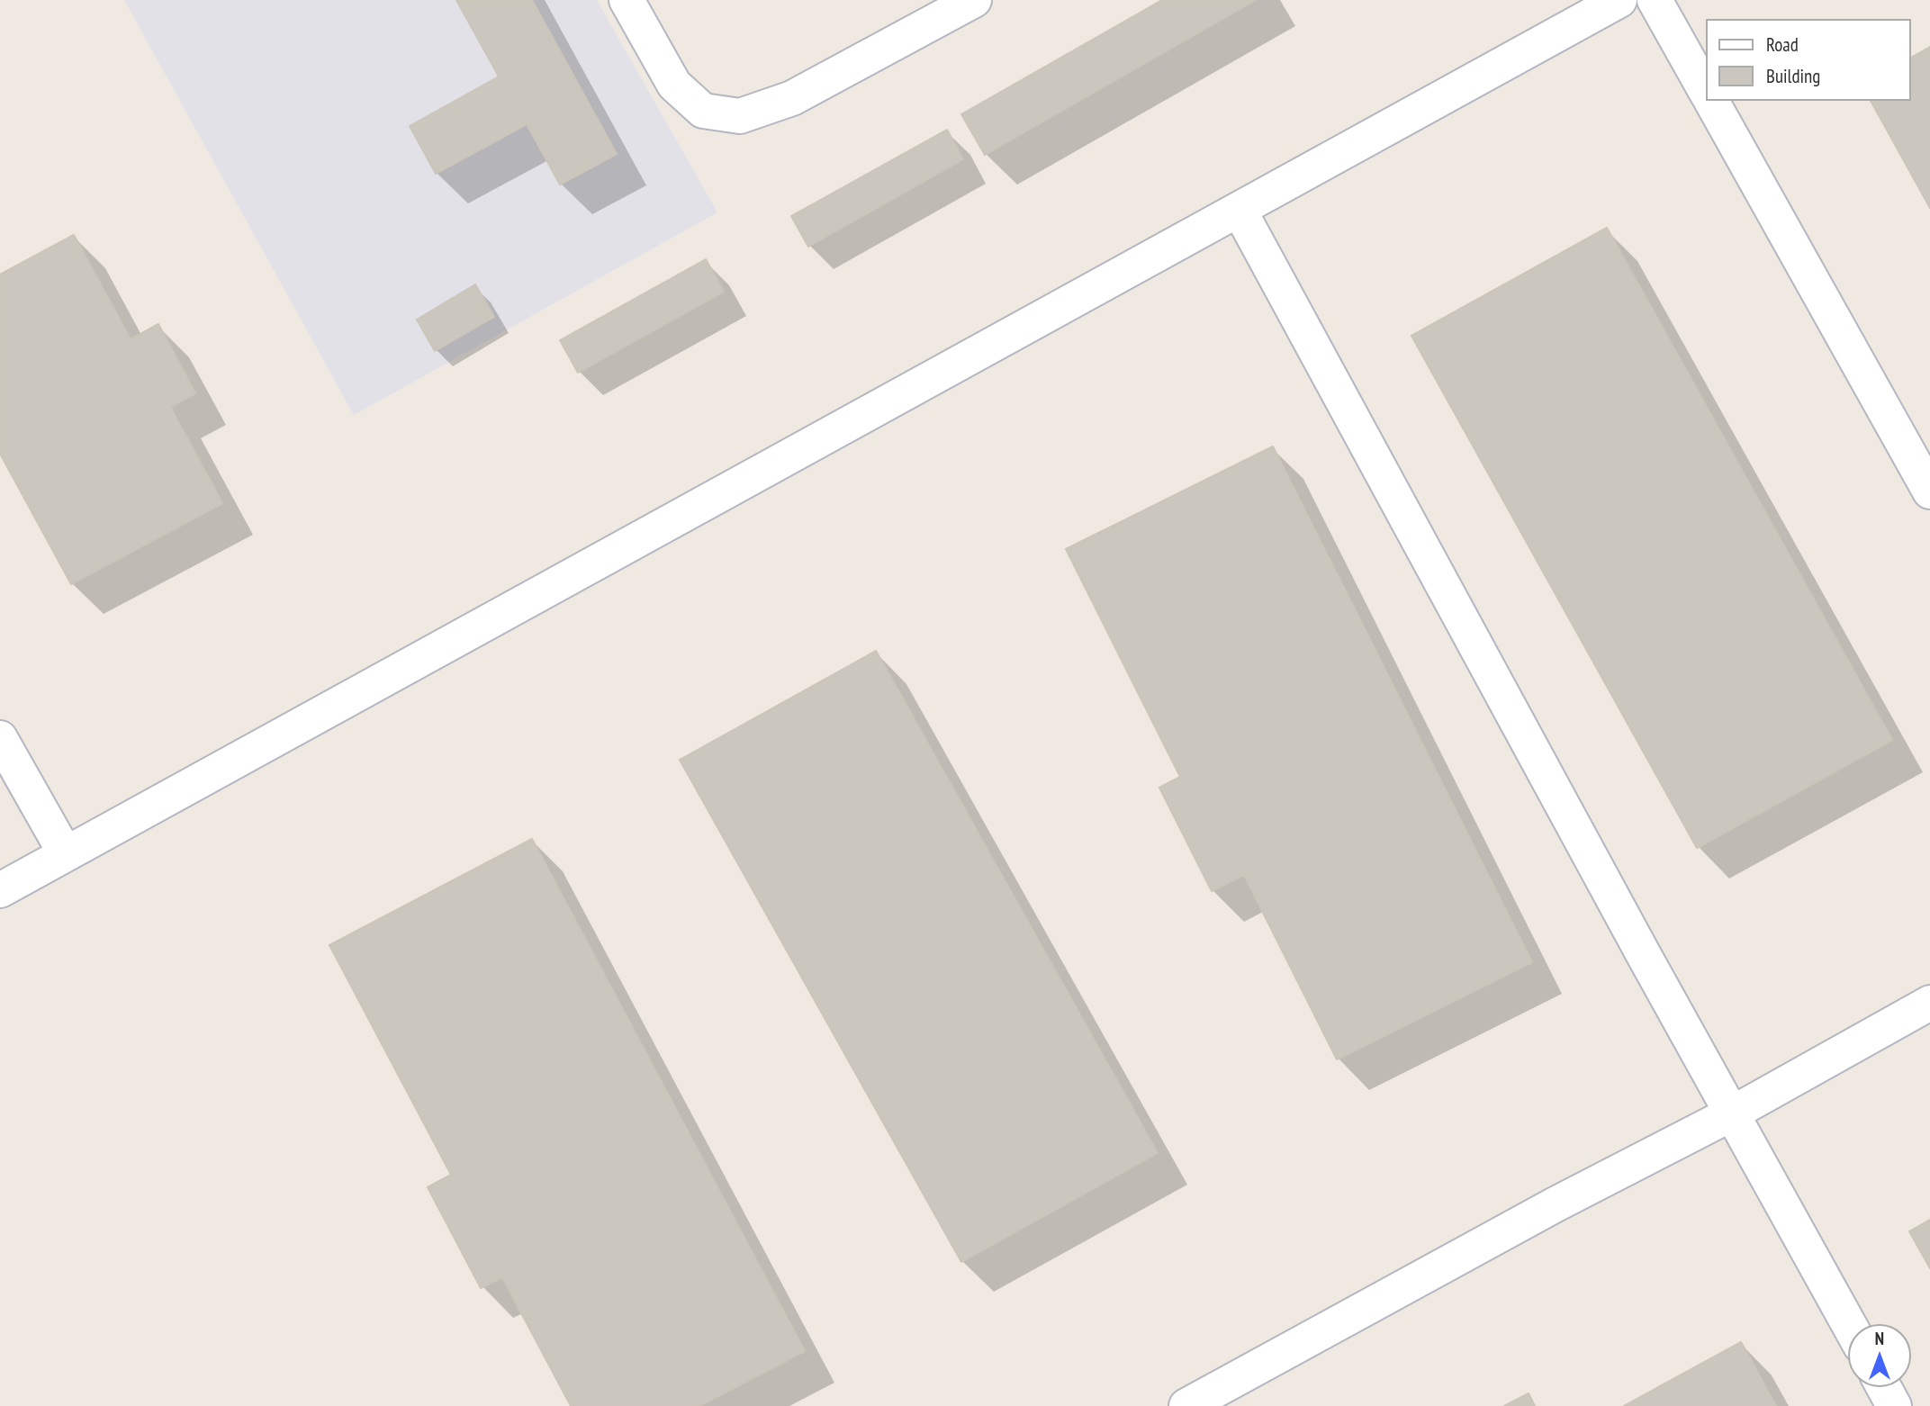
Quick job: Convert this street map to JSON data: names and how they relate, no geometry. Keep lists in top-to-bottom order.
{
  "legend": ["Road", "Building"],
  "north": "top"
}
